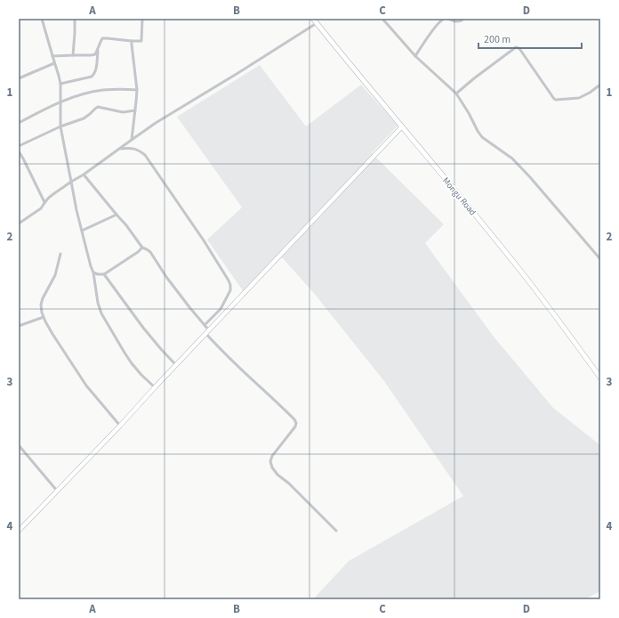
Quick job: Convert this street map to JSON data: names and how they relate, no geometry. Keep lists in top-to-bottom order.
{
  "streets": {
    "main road": ["Mongu Road"]
  },
  "scale_bar": "200 m",
  "grid": {
    "columns": [
      "A",
      "B",
      "C",
      "D"
    ],
    "rows": [
      "1",
      "2",
      "3",
      "4"
    ]
  }
}
